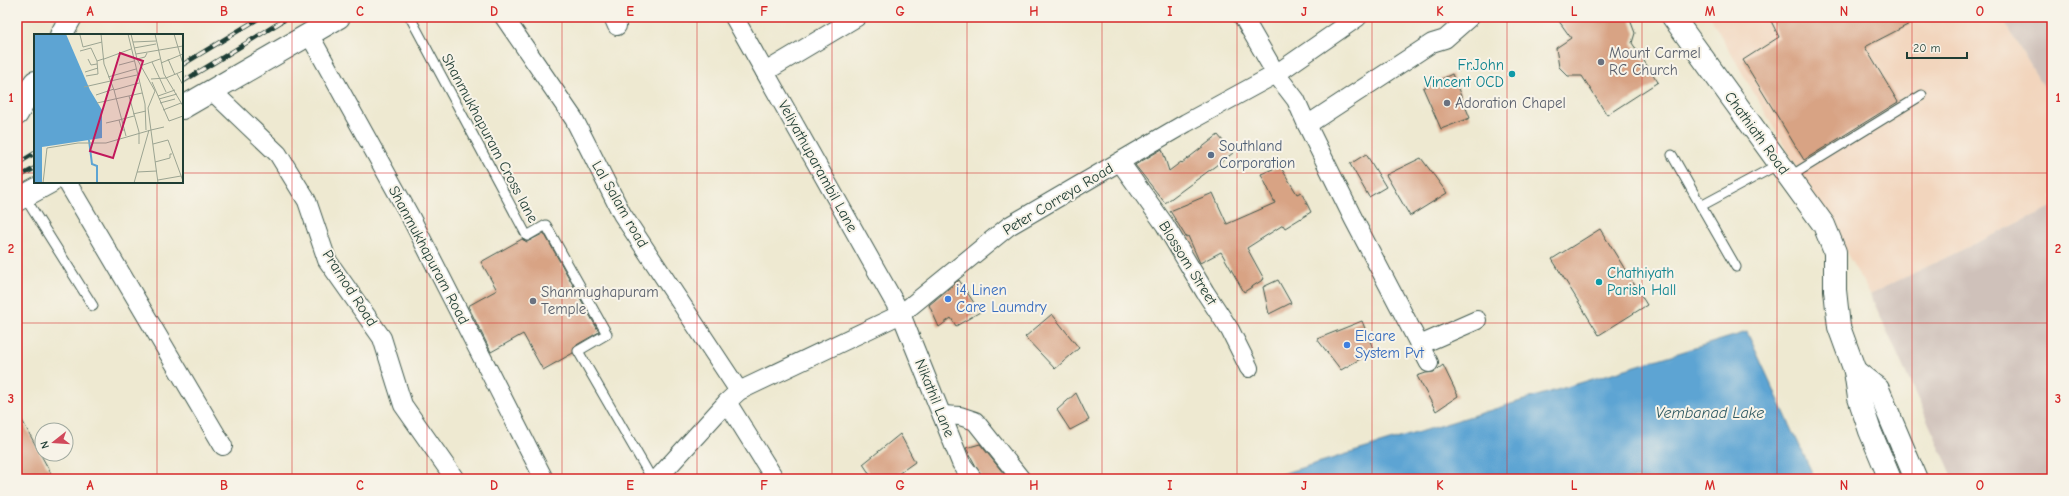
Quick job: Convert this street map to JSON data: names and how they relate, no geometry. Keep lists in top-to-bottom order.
{
  "streets": {
    "main road": ["Chathiath Road"],
    "street": [
      "Veliyathuparambil Lane",
      "Peter Correya Road",
      "Lal Salam road",
      "Shanmukhapuram Road",
      "Blossom Street",
      "Pramod Road",
      "Nikathil Lane"
    ],
    "lane": ["Shanmukhapuram Cross lane"]
  },
  "crossings": [
    ["Veliyathuparambil Lane", "Peter Correya Road"],
    ["Veliyathuparambil Lane", "Nikathil Lane"],
    ["Peter Correya Road", "Lal Salam road"],
    ["Peter Correya Road", "Blossom Street"],
    ["Peter Correya Road", "Nikathil Lane"]
  ],
  "water": ["Vembanad Lake"],
  "places": [
    "Mount Carmel RC Church",
    "Fr.John Vincent OCD",
    "Adoration Chapel",
    "Southland Corporation",
    "Chathiyath Parish Hall",
    "i4 Linen Care Laumdry",
    "Shanmughapuram Temple",
    "Elcare System Pvt"
  ],
  "scale_bar": "20 m",
  "north": "left",
  "grid": {
    "columns": [
      "A",
      "B",
      "C",
      "D",
      "E",
      "F",
      "G",
      "H",
      "I",
      "J",
      "K",
      "L",
      "M",
      "N",
      "O"
    ],
    "rows": ["1", "2", "3"]
  }
}
